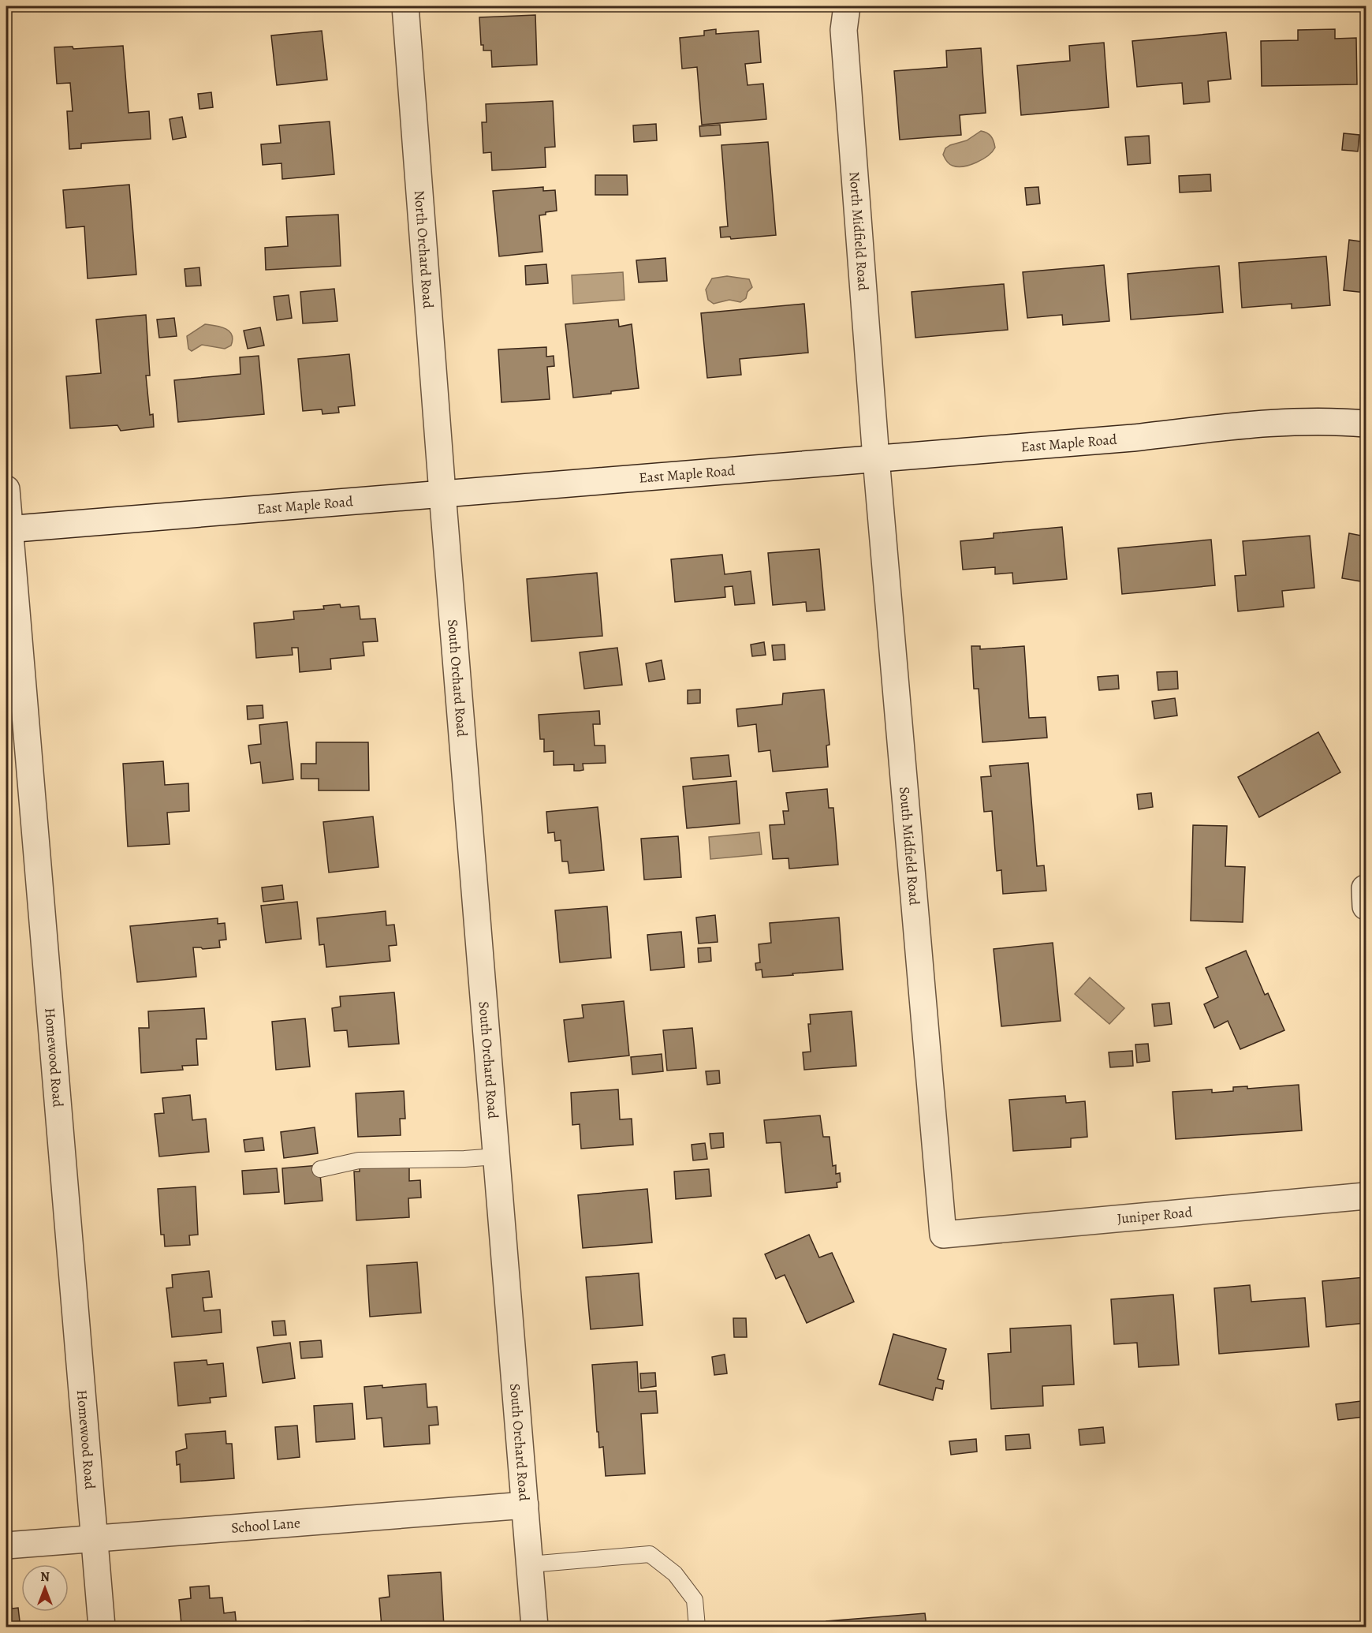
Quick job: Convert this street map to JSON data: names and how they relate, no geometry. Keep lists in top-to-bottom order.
{
  "streets": {
    "street": [
      "North Midfield Road",
      "North Orchard Road",
      "East Maple Road",
      "South Orchard Road",
      "South Midfield Road",
      "Homewood Road",
      "Juniper Road",
      "School Lane"
    ]
  },
  "crossings": [
    ["North Midfield Road", "East Maple Road"],
    ["North Midfield Road", "South Midfield Road"],
    ["North Orchard Road", "East Maple Road"],
    ["North Orchard Road", "South Orchard Road"],
    ["East Maple Road", "South Orchard Road"],
    ["East Maple Road", "South Midfield Road"],
    ["East Maple Road", "Homewood Road"],
    ["South Orchard Road", "School Lane"],
    ["South Midfield Road", "Juniper Road"],
    ["Homewood Road", "School Lane"]
  ],
  "north": "top"
}
